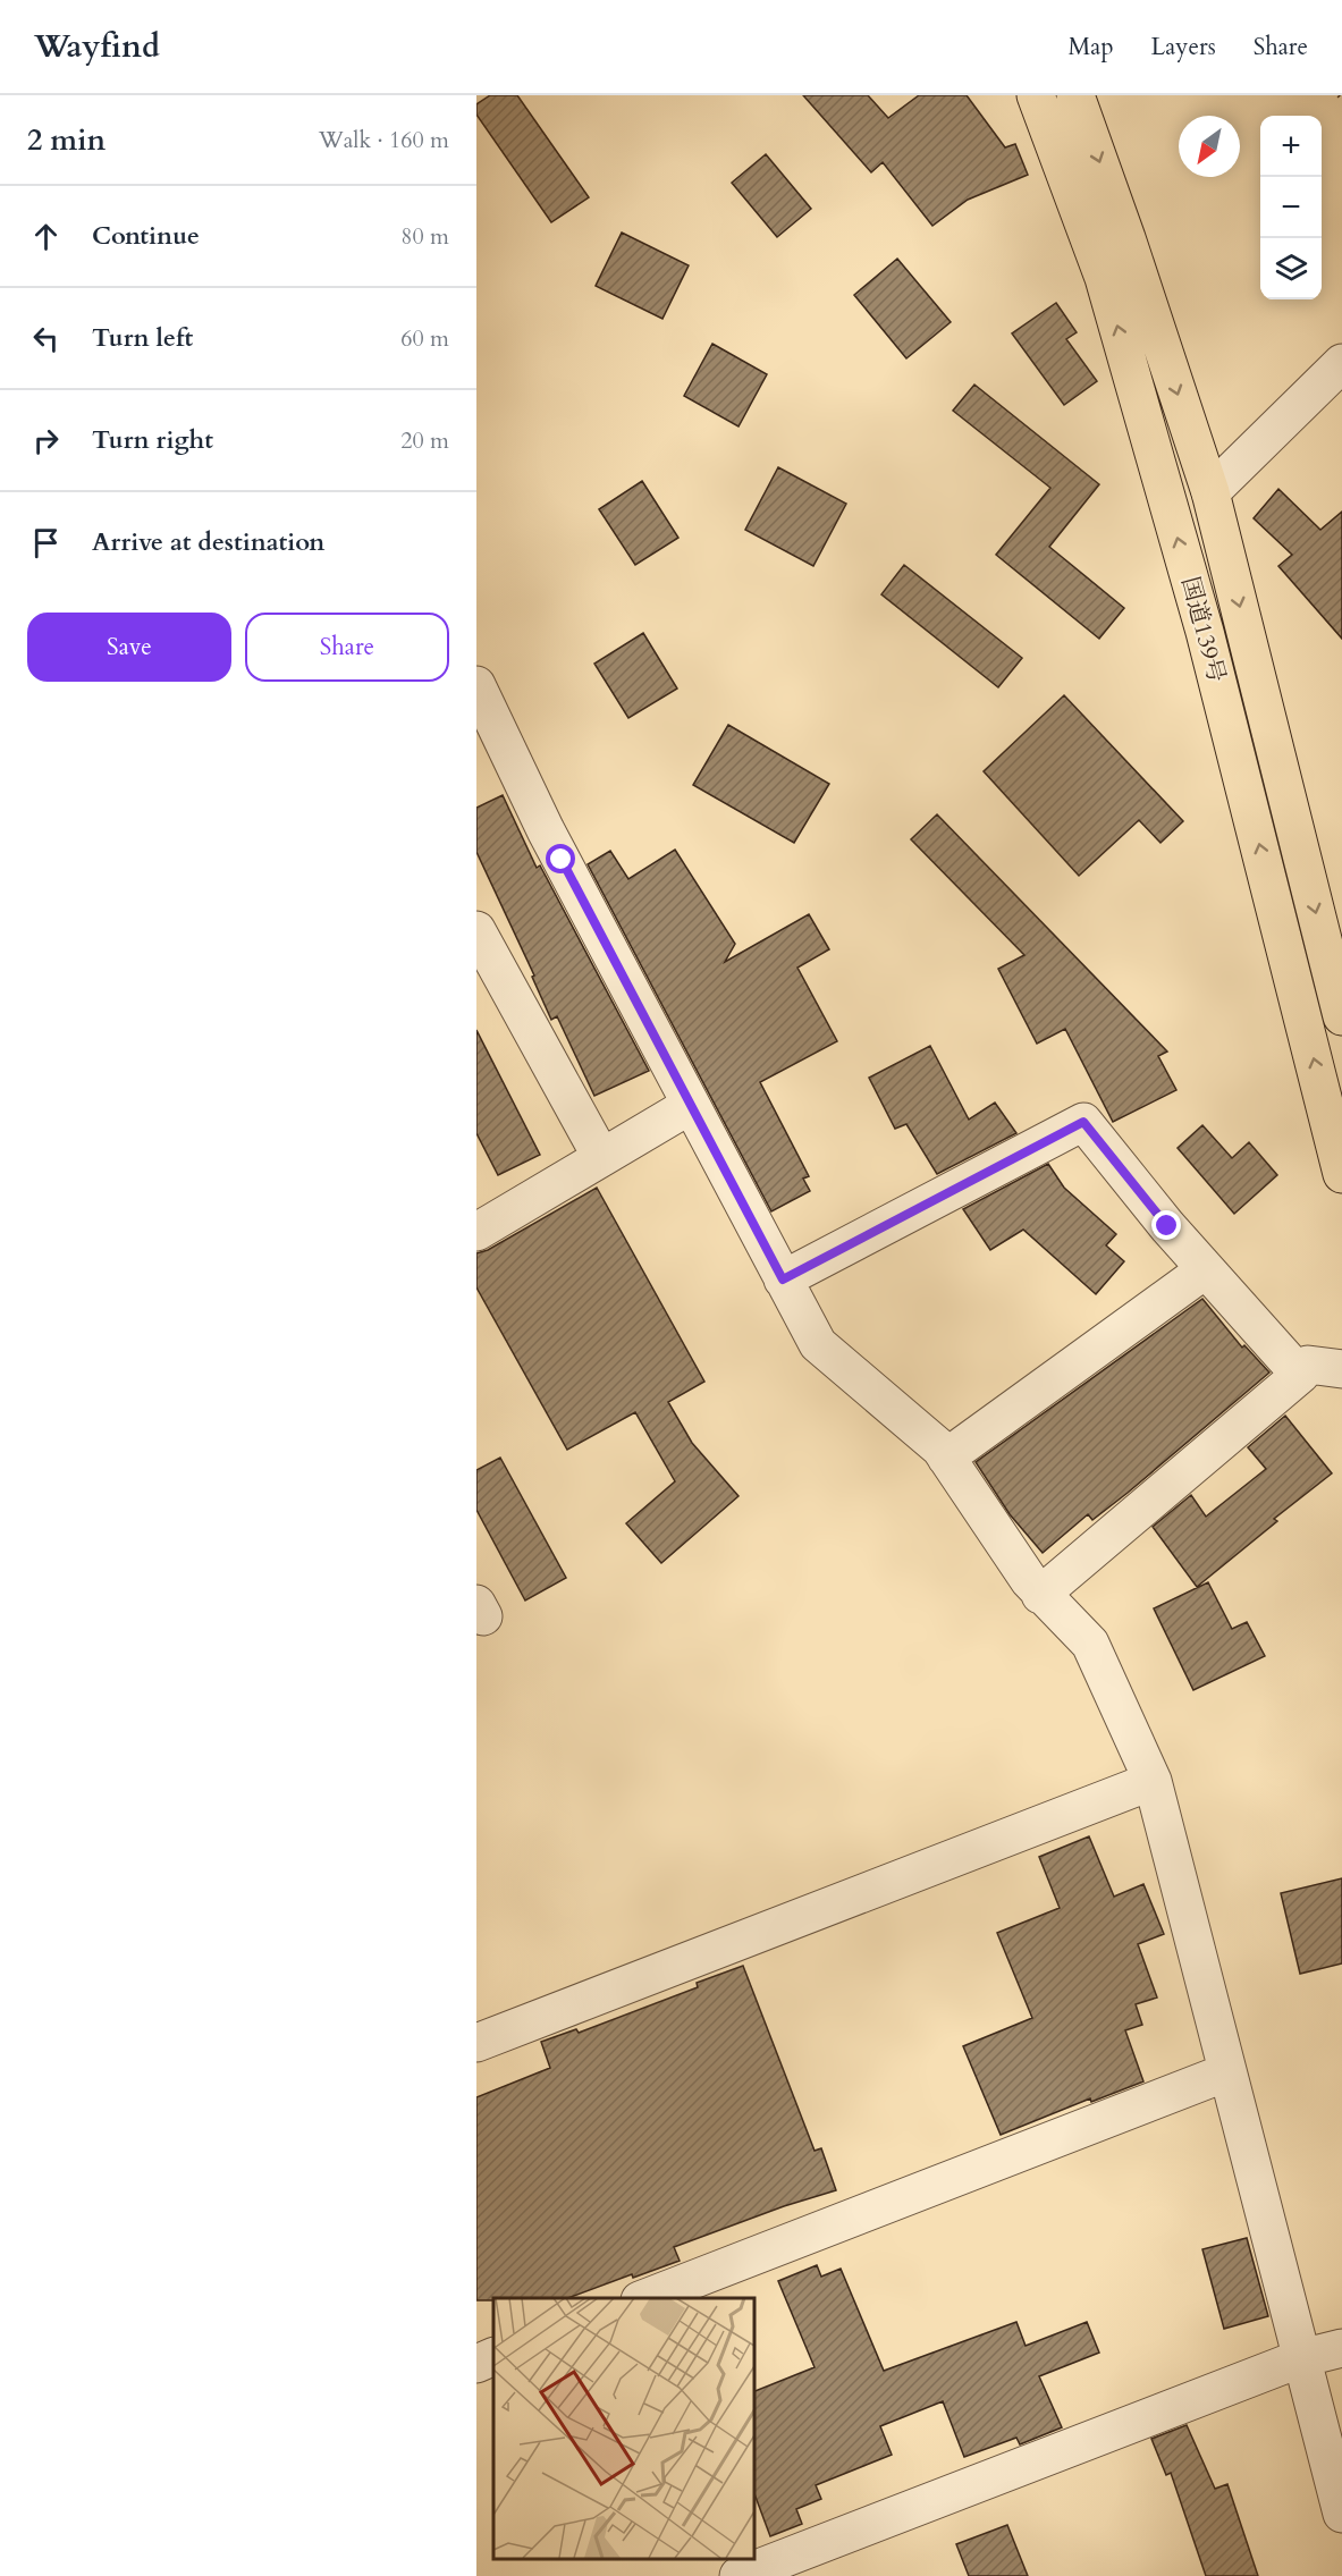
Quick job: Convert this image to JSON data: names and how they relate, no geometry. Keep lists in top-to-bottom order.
{
  "streets": {
    "highway": ["国道139号"]
  },
  "north": "bottom left",
  "page": {
    "header": "Wayfind",
    "nav": ["Map", "Layers", "Share"],
    "heading": ["2 min", "Walk · 160 m"],
    "map_buttons": ["+", "−"],
    "list": [
      ["Continue", "80 m"],
      ["Turn left", "60 m"],
      ["Turn right", "20 m"],
      "Arrive at destination"
    ],
    "buttons": ["Save", "Share"]
  }
}
